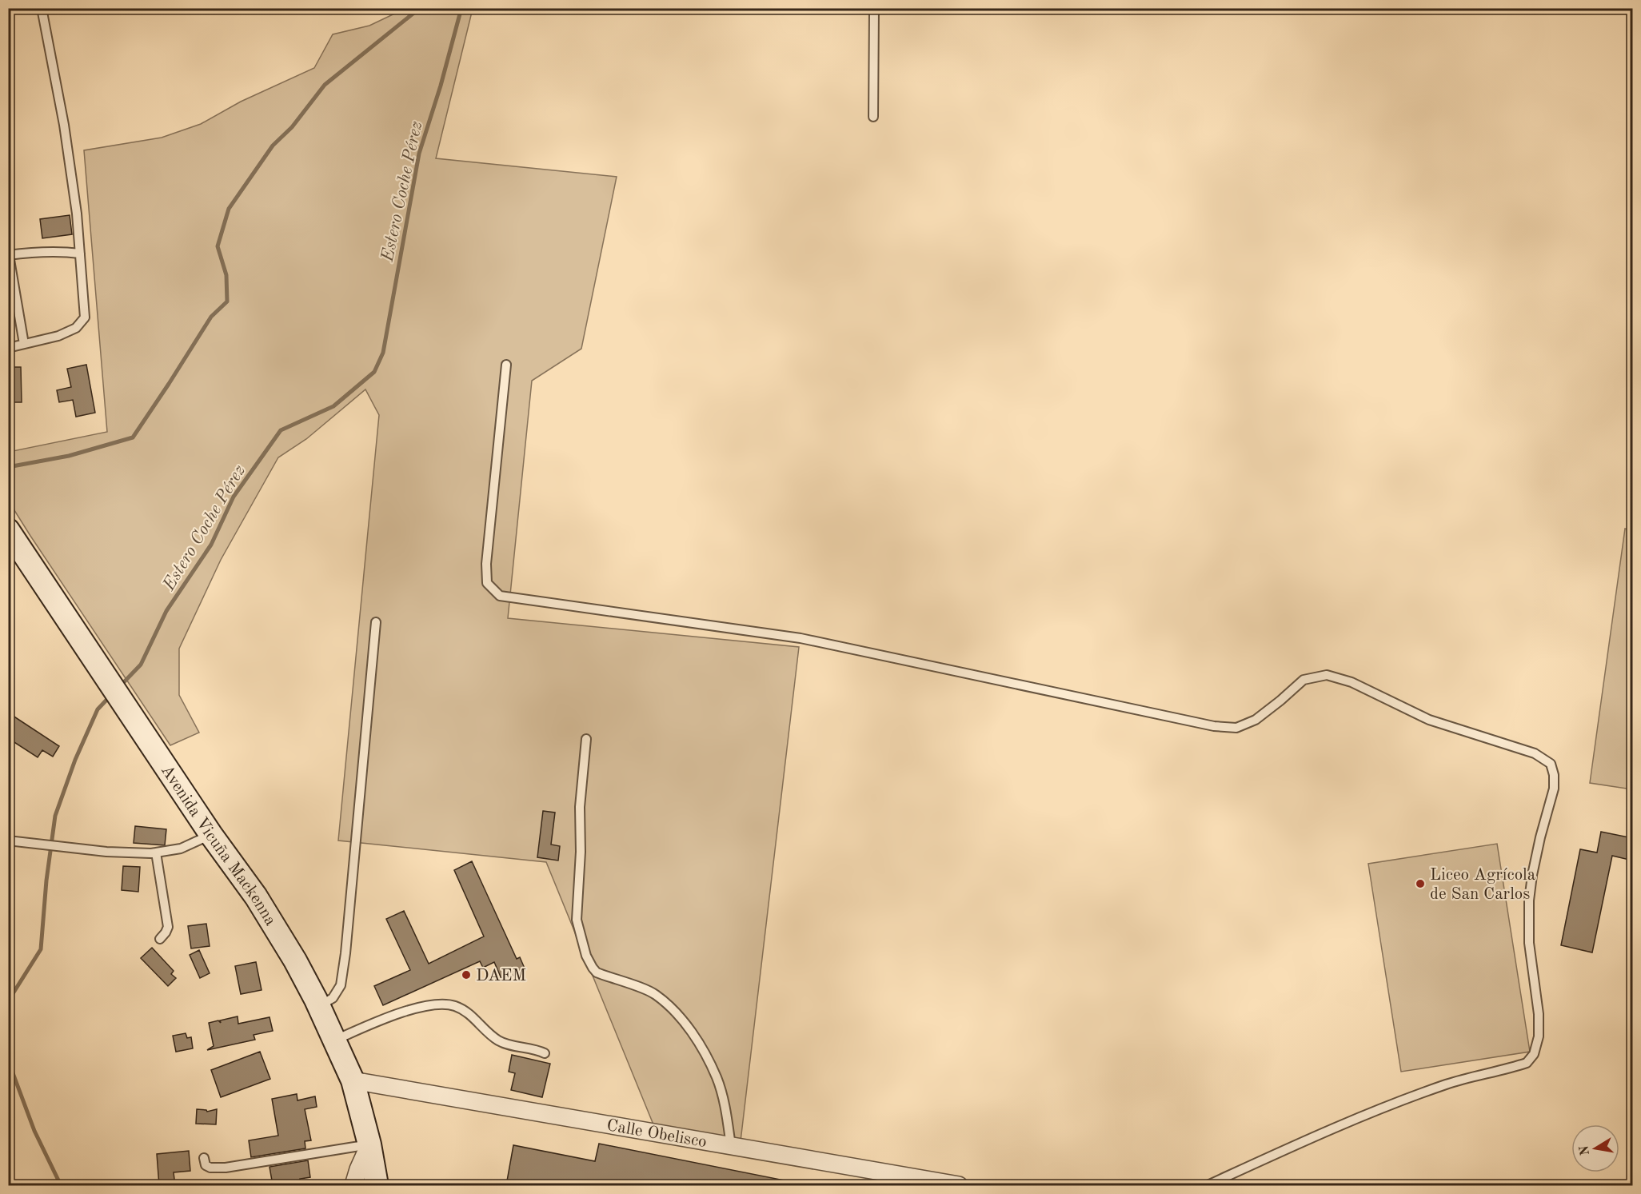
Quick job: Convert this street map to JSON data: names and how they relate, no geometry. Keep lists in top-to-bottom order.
{
  "streets": {
    "main road": ["Avenida Vicuña Mackenna"],
    "street": ["Calle Obelisco"]
  },
  "crossings": [
    ["Avenida Vicuña Mackenna", "Calle Obelisco"]
  ],
  "water": ["Estero Coche Pérez"],
  "places": ["Liceo Agrícola de San Carlos", "DAEM"],
  "north": "left"
}
